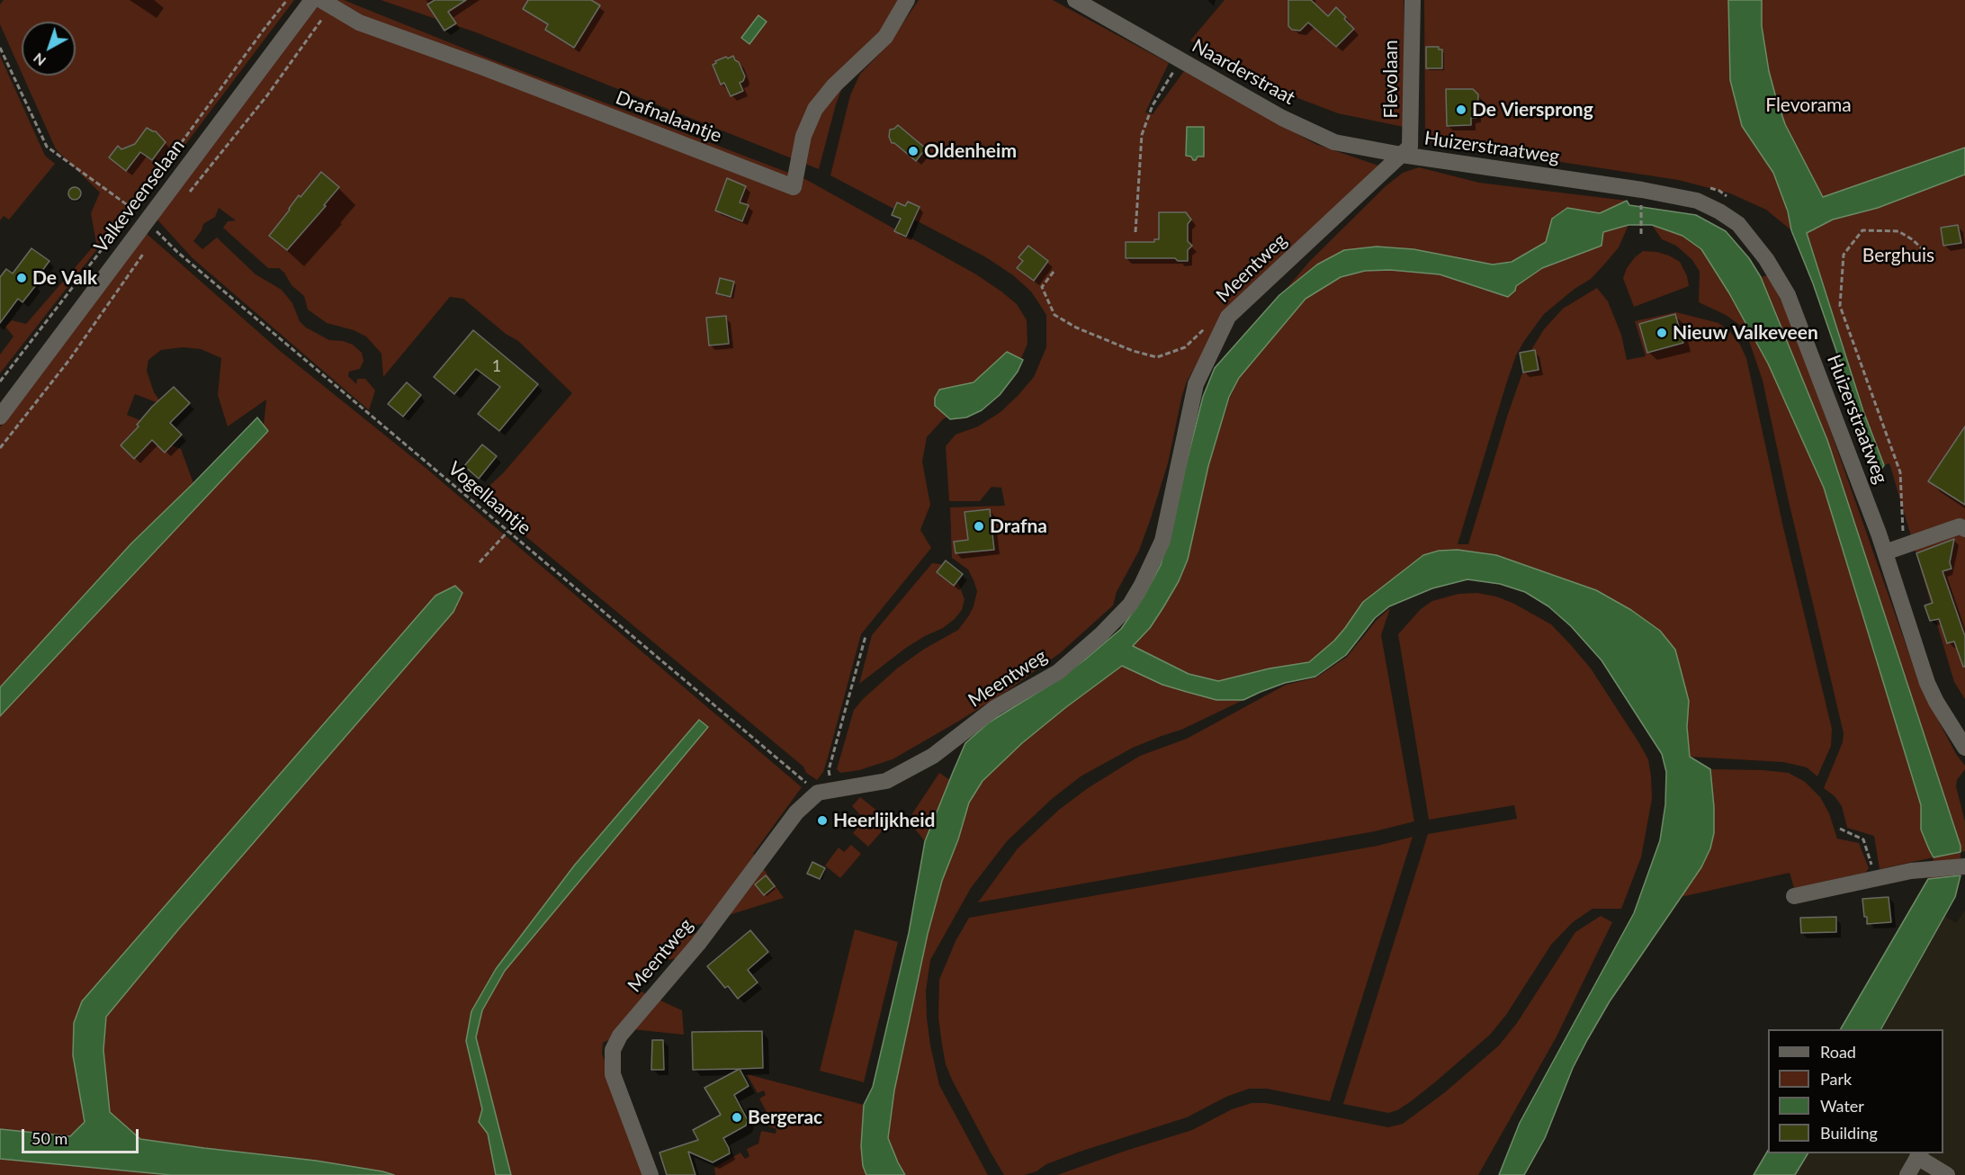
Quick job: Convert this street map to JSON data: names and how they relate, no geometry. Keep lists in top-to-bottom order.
{
  "streets": {
    "street": [
      "Naarderstraat",
      "Flevolaan",
      "Drafnalaantje",
      "Huizerstraatweg",
      "Valkeveenselaan",
      "Meentweg"
    ],
    "path": ["Vogellaantje"]
  },
  "crossings": [
    ["Naarderstraat", "Flevolaan"],
    ["Naarderstraat", "Huizerstraatweg"],
    ["Naarderstraat", "Meentweg"],
    ["Flevolaan", "Huizerstraatweg"],
    ["Flevolaan", "Meentweg"],
    ["Huizerstraatweg", "Meentweg"],
    ["Valkeveenselaan", "Vogellaantje"],
    ["Meentweg", "Vogellaantje"]
  ],
  "parks": ["Flevorama", "Berghuis"],
  "places": [
    "De Viersprong",
    "Oldenheim",
    "De Valk",
    "Nieuw Valkeveen",
    "Drafna",
    "Heerlijkheid",
    "Bergerac"
  ],
  "house_numbers": ["1"],
  "legend": [
    "Road",
    "Park",
    "Water",
    "Building"
  ],
  "scale_bar": "50 m",
  "north": "bottom left"
}
